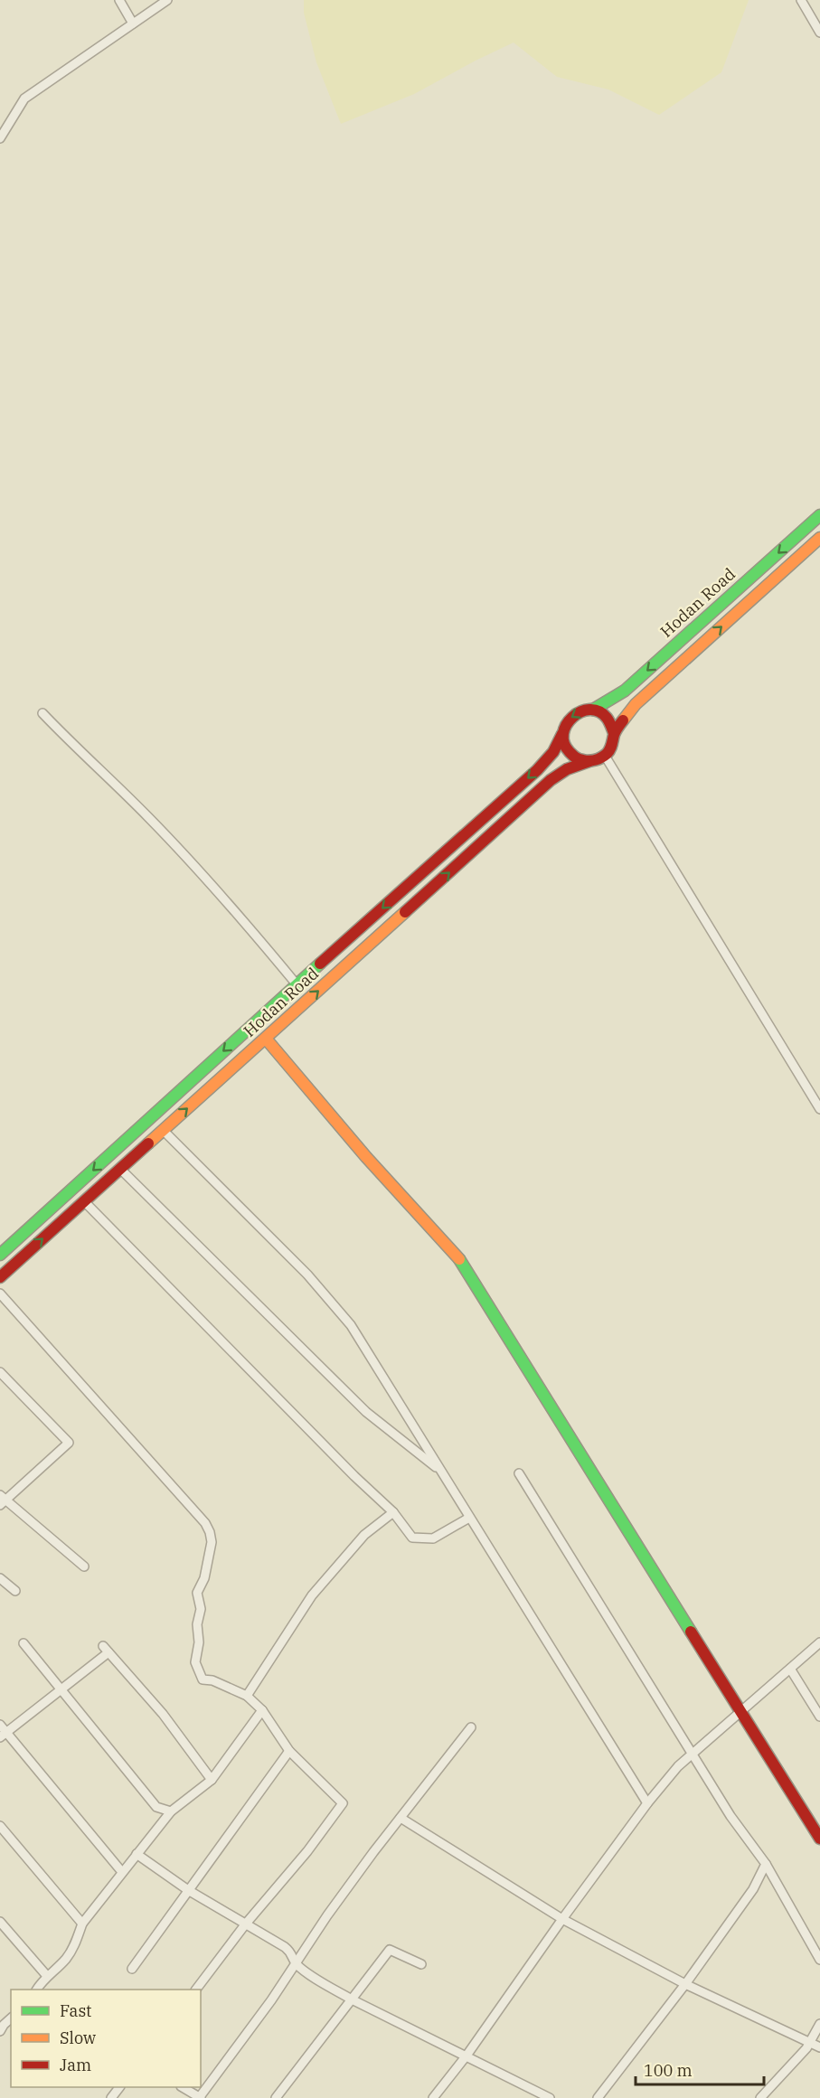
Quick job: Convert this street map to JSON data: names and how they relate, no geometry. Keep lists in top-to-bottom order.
{
  "streets": {
    "main road": ["Hodan Road"]
  },
  "legend": ["Fast", "Slow", "Jam"],
  "scale_bar": "100 m"
}
